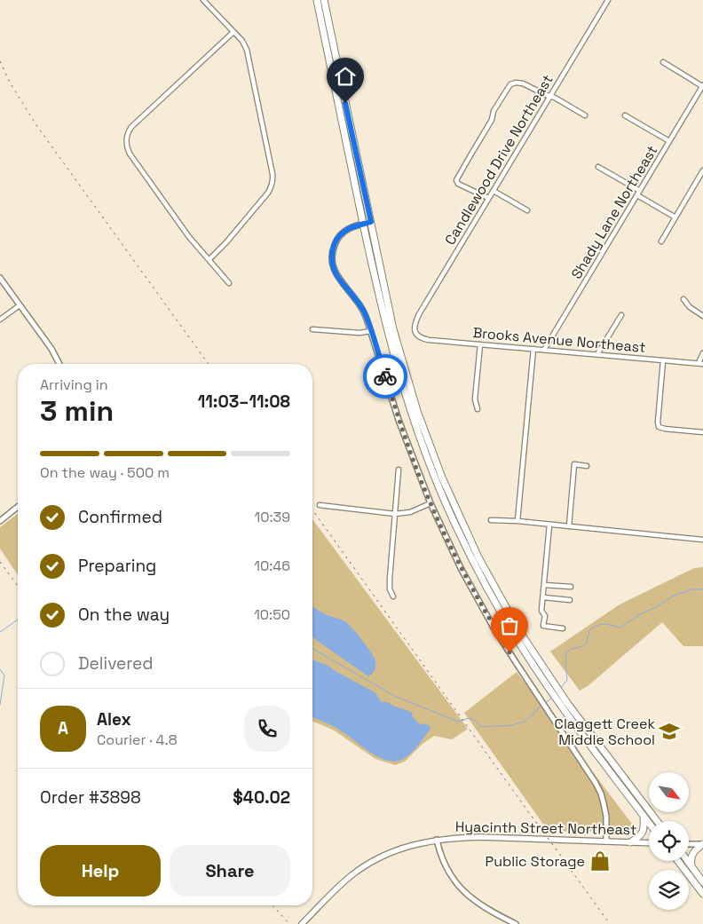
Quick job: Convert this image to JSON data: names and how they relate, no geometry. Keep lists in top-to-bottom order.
{
  "streets": {
    "main road": ["Hyacinth Street Northeast"],
    "street": ["Candlewood Drive Northeast", "Shady Lane Northeast", "Brooks Avenue Northeast"]
  },
  "crossings": [
    ["Candlewood Drive Northeast", "Brooks Avenue Northeast"],
    ["Shady Lane Northeast", "Brooks Avenue Northeast"]
  ],
  "places": {
    "school or university": ["Claggett Creek Middle School"],
    "shop": ["Public Storage"]
  },
  "north": "bottom right",
  "page": {
    "heading": ["3 min", "Arriving in", "11:03–11:08"],
    "panel": [
      "Alex",
      "Courier · 4.8",
      "Order #3898",
      "$40.02"
    ],
    "bar": "On the way · 500 m",
    "list": [
      ["Confirmed", "10:39"],
      ["Preparing", "10:46"],
      ["On the way", "10:50"],
      "Delivered"
    ],
    "round": "A",
    "buttons": ["Help", "Share"]
  }
}
